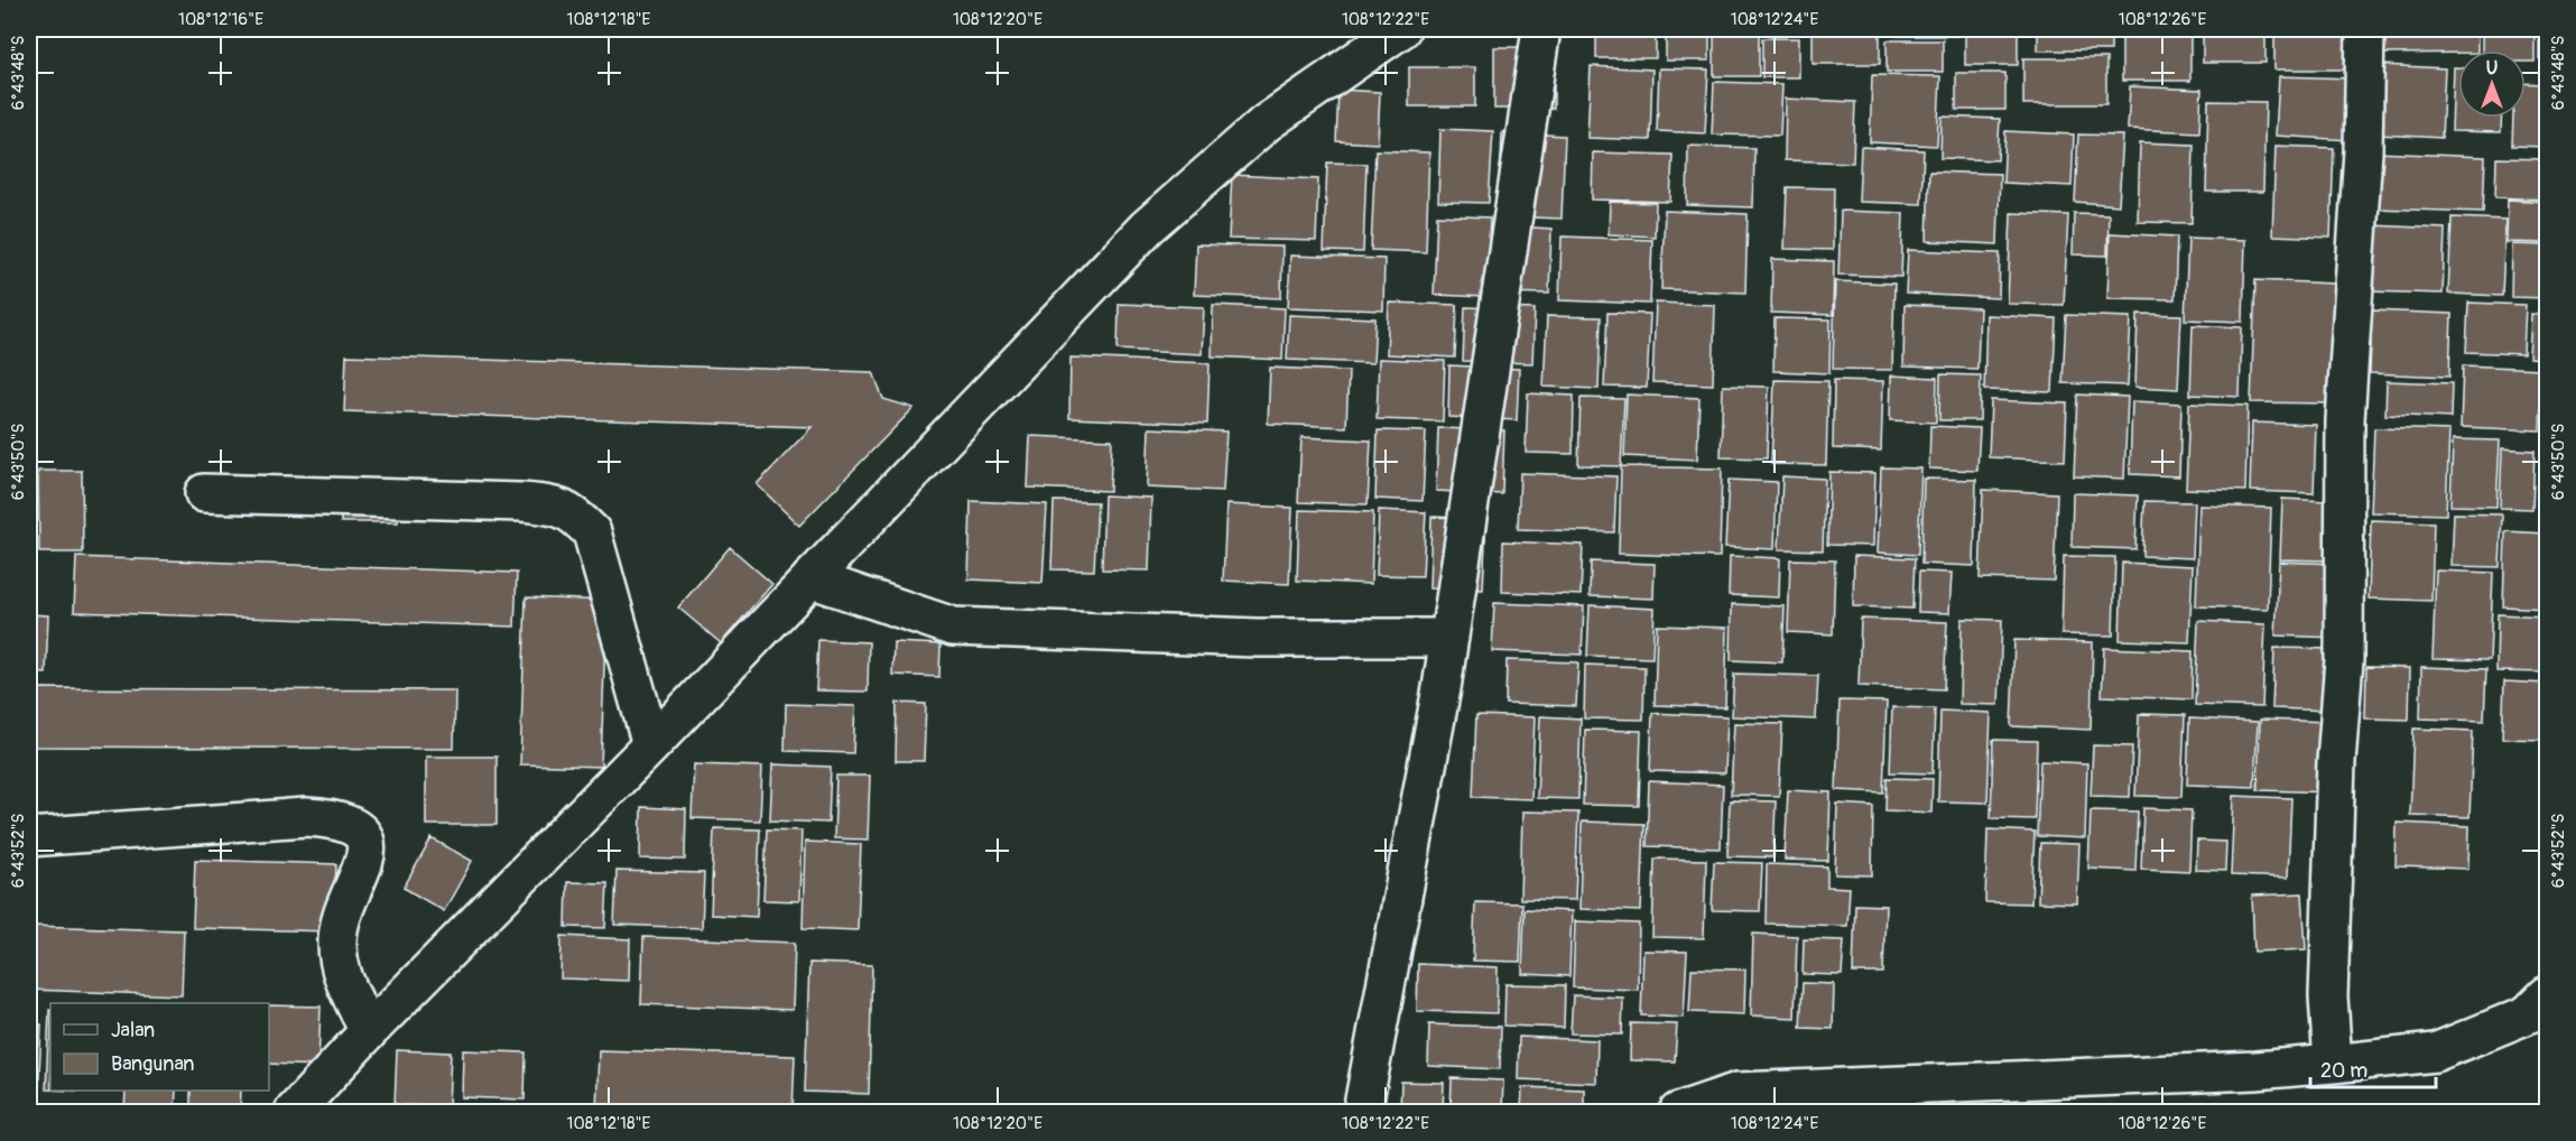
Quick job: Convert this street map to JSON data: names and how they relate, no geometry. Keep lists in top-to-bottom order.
{
  "legend": ["Jalan", "Bangunan"],
  "scale_bar": "20 m",
  "north": "top",
  "coordinates": [
    "108°12'16\"E",
    "108°12'18\"E",
    "108°12'20\"E",
    "108°12'22\"E",
    "108°12'24\"E",
    "108°12'26\"E",
    "6°43'48\"S",
    "6°43'50\"S",
    "6°43'52\"S"
  ]
}
